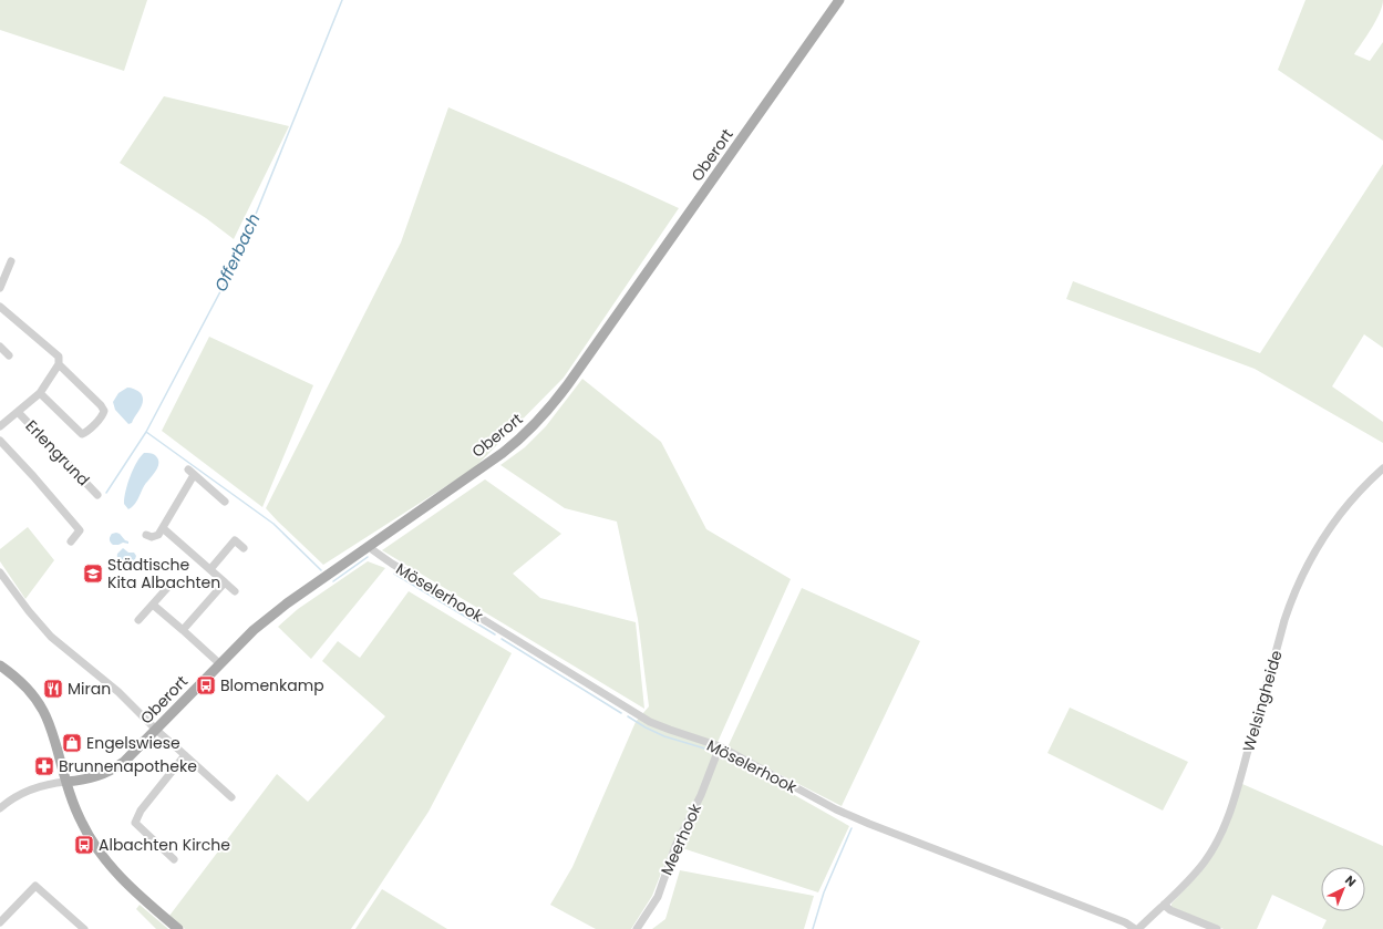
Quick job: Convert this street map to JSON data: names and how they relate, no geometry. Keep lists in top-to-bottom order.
{
  "streets": {
    "main road": ["Oberort"],
    "street": [
      "Erlengrund",
      "Möselerhook",
      "Welsingheide",
      "Meerhook"
    ]
  },
  "crossings": [
    ["Oberort", "Möselerhook"],
    ["Möselerhook", "Welsingheide"],
    ["Möselerhook", "Meerhook"]
  ],
  "water": ["Offerbach"],
  "places": {
    "school or university": ["Städtische Kita Albachten"],
    "bus stop": ["Blomenkamp", "Albachten Kirche"],
    "restaurant": ["Miran"],
    "shop": ["Engelswiese"],
    "pharmacy": ["Brunnenapotheke"]
  },
  "north": "top right"
}
